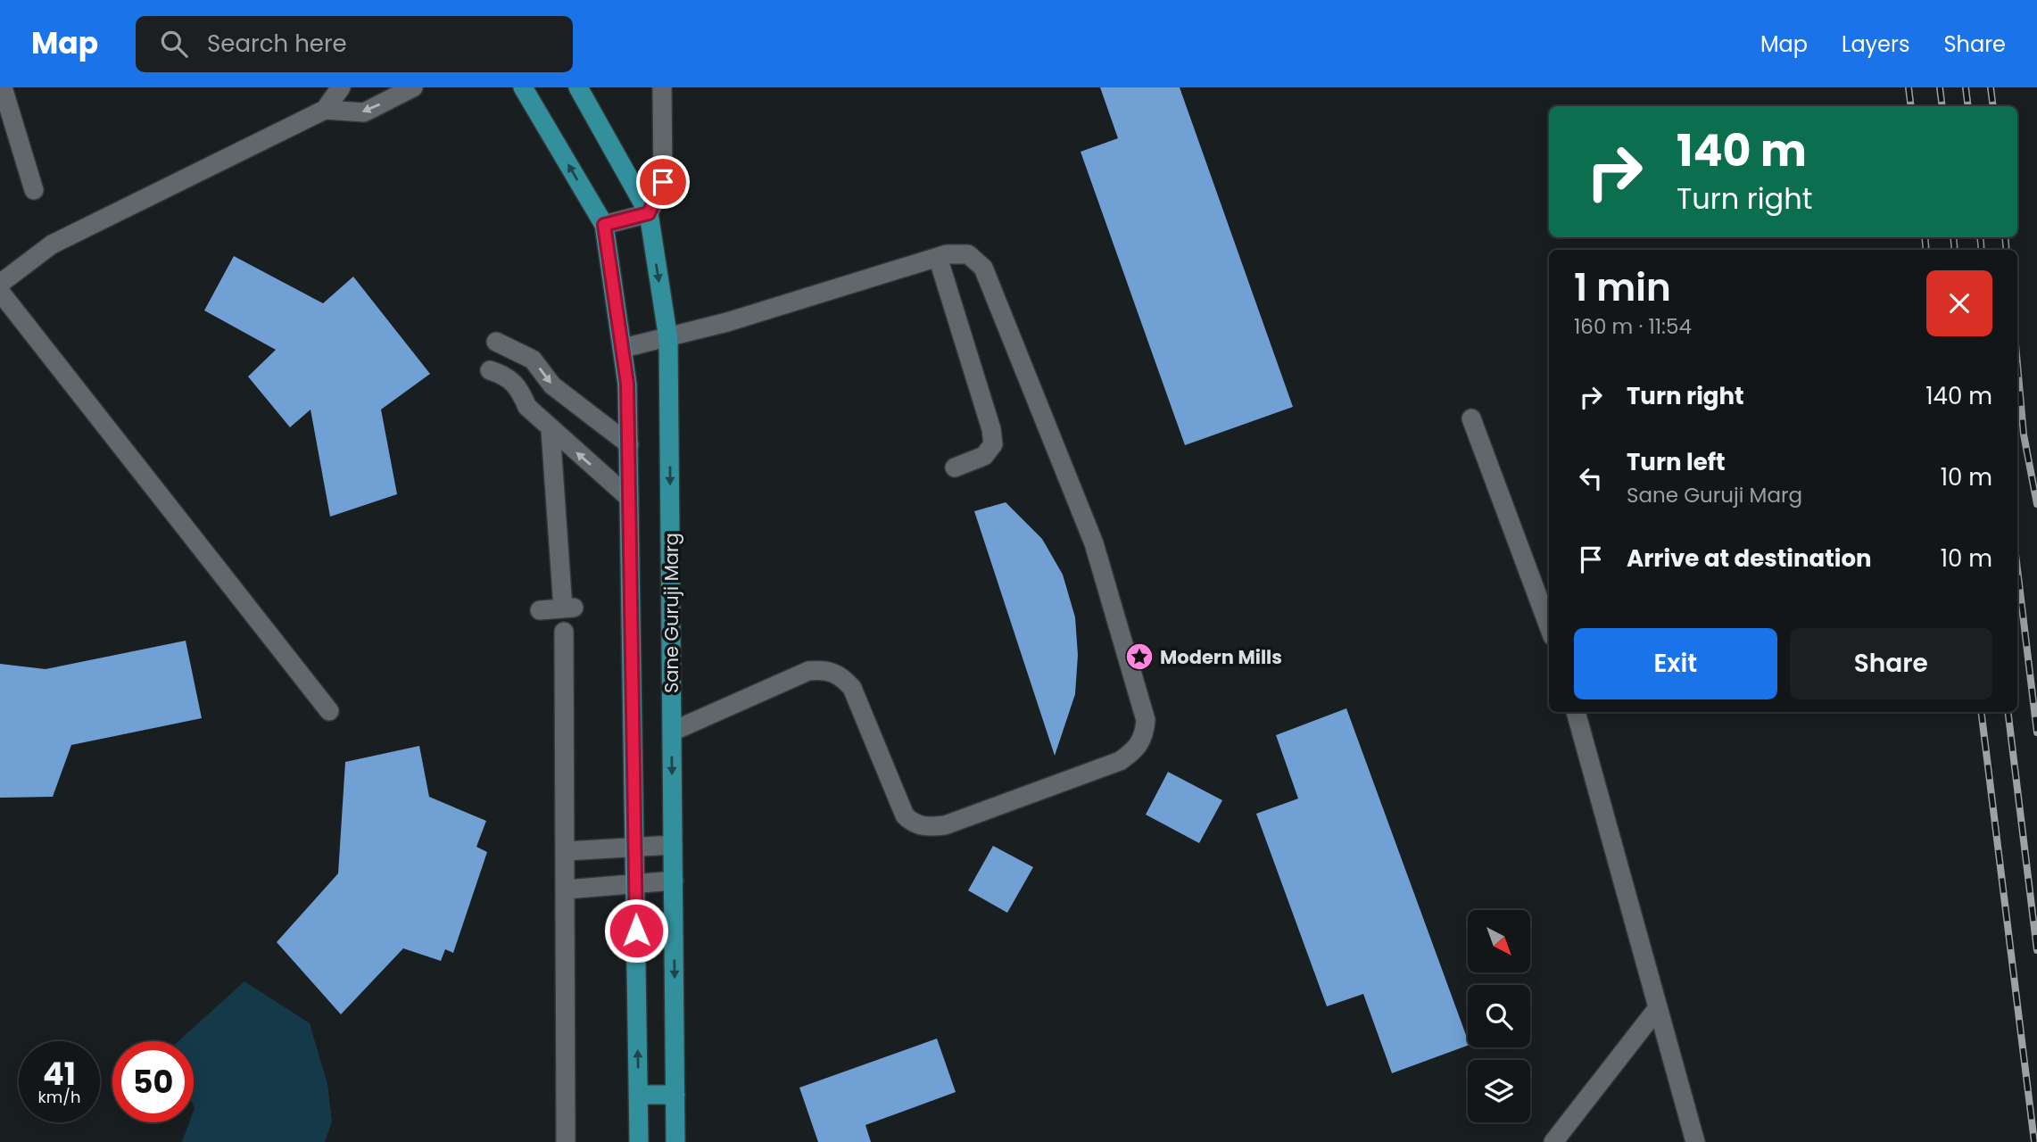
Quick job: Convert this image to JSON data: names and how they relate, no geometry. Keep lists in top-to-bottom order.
{
  "streets": {
    "main road": ["Sane Guruji Marg"]
  },
  "places": {
    "place": ["Modern Mills"]
  },
  "north": "bottom right",
  "page": {
    "header": "Map",
    "search": "Search here",
    "nav": ["Map", "Layers", "Share"],
    "turn": ["140 m", "Turn right"],
    "heading": ["1 min", "160 m · 11:54"],
    "list": [
      {
        "name": "Turn right",
        "value": "140 m"
      },
      {
        "name": "Turn left",
        "note": "Sane Guruji Marg",
        "value": "10 m"
      },
      {
        "name": "Arrive at destination",
        "value": "10 m"
      }
    ],
    "buttons": ["Exit", "Share"],
    "speed": "41 km/h",
    "limit": "50"
  }
}
